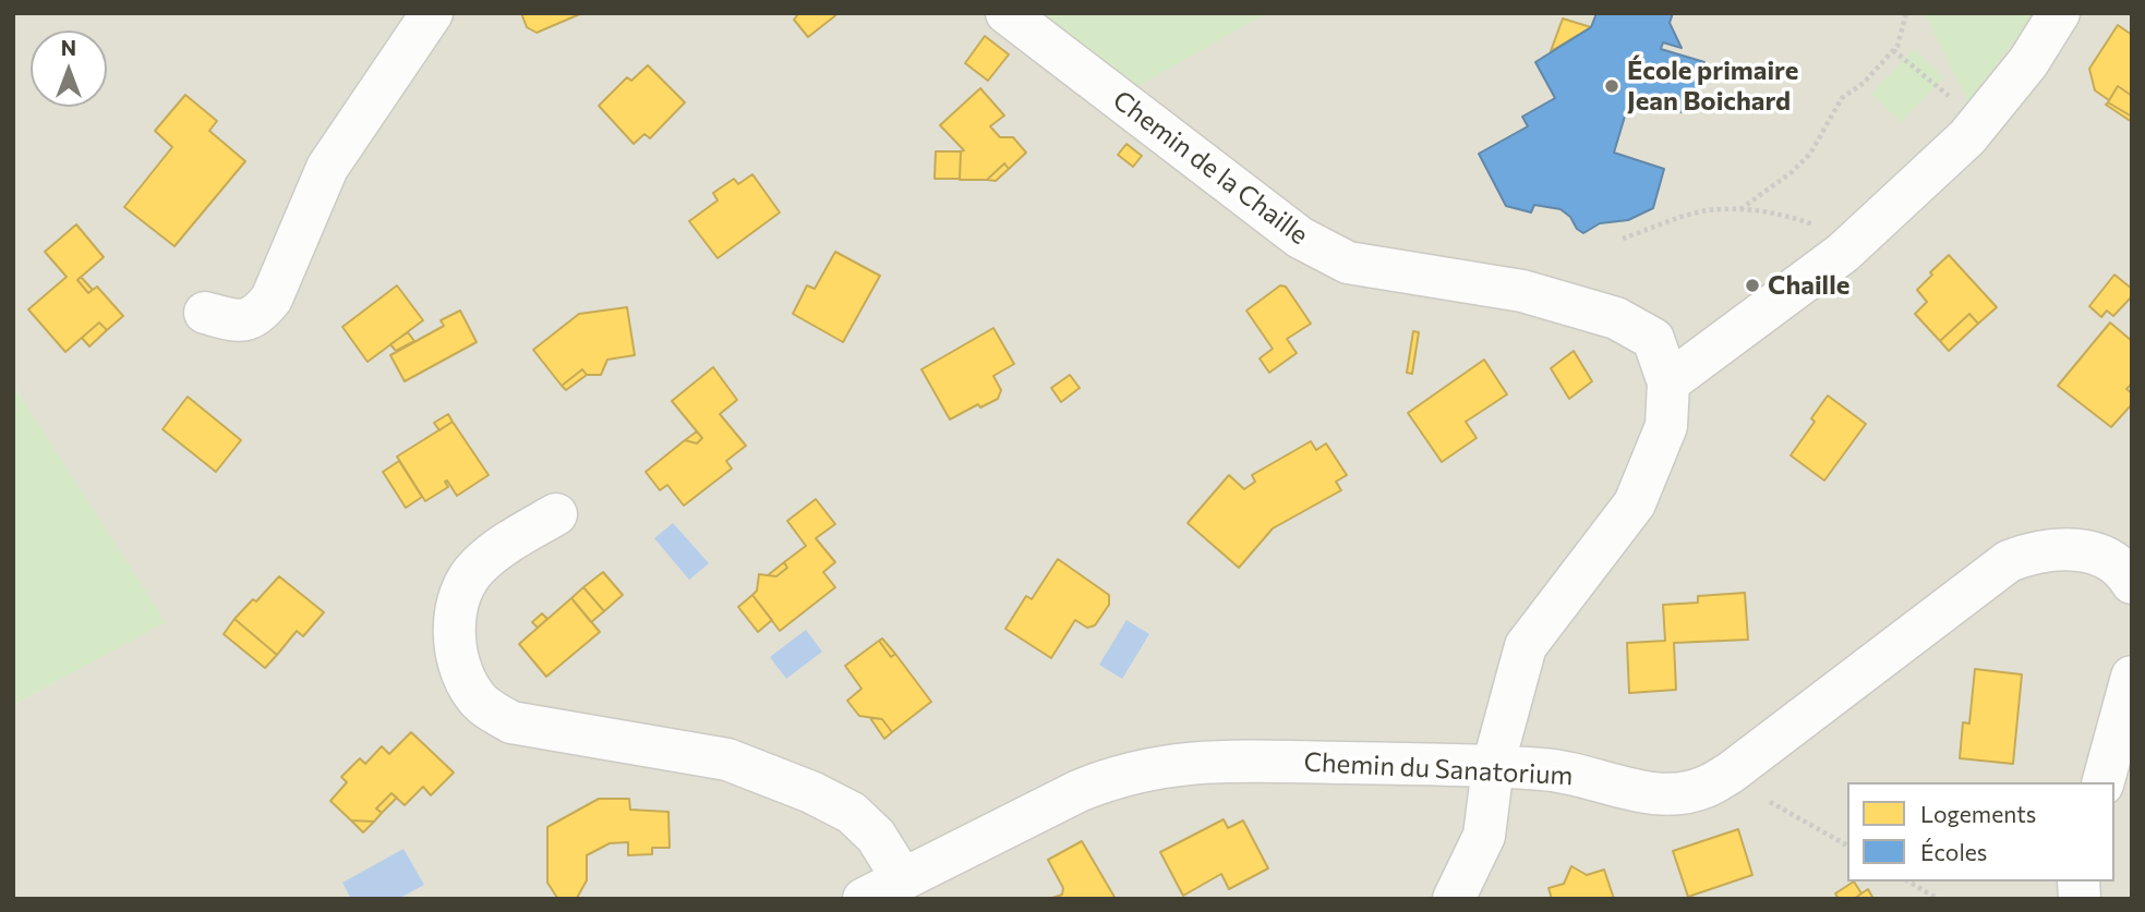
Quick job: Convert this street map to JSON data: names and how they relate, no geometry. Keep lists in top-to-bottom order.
{
  "streets": {
    "street": ["Chemin de la Chaille", "Chemin du Sanatorium"]
  },
  "places": ["École primaire Jean Boichard", "Chaille"],
  "legend": ["Logements", "Écoles"],
  "north": "top"
}
